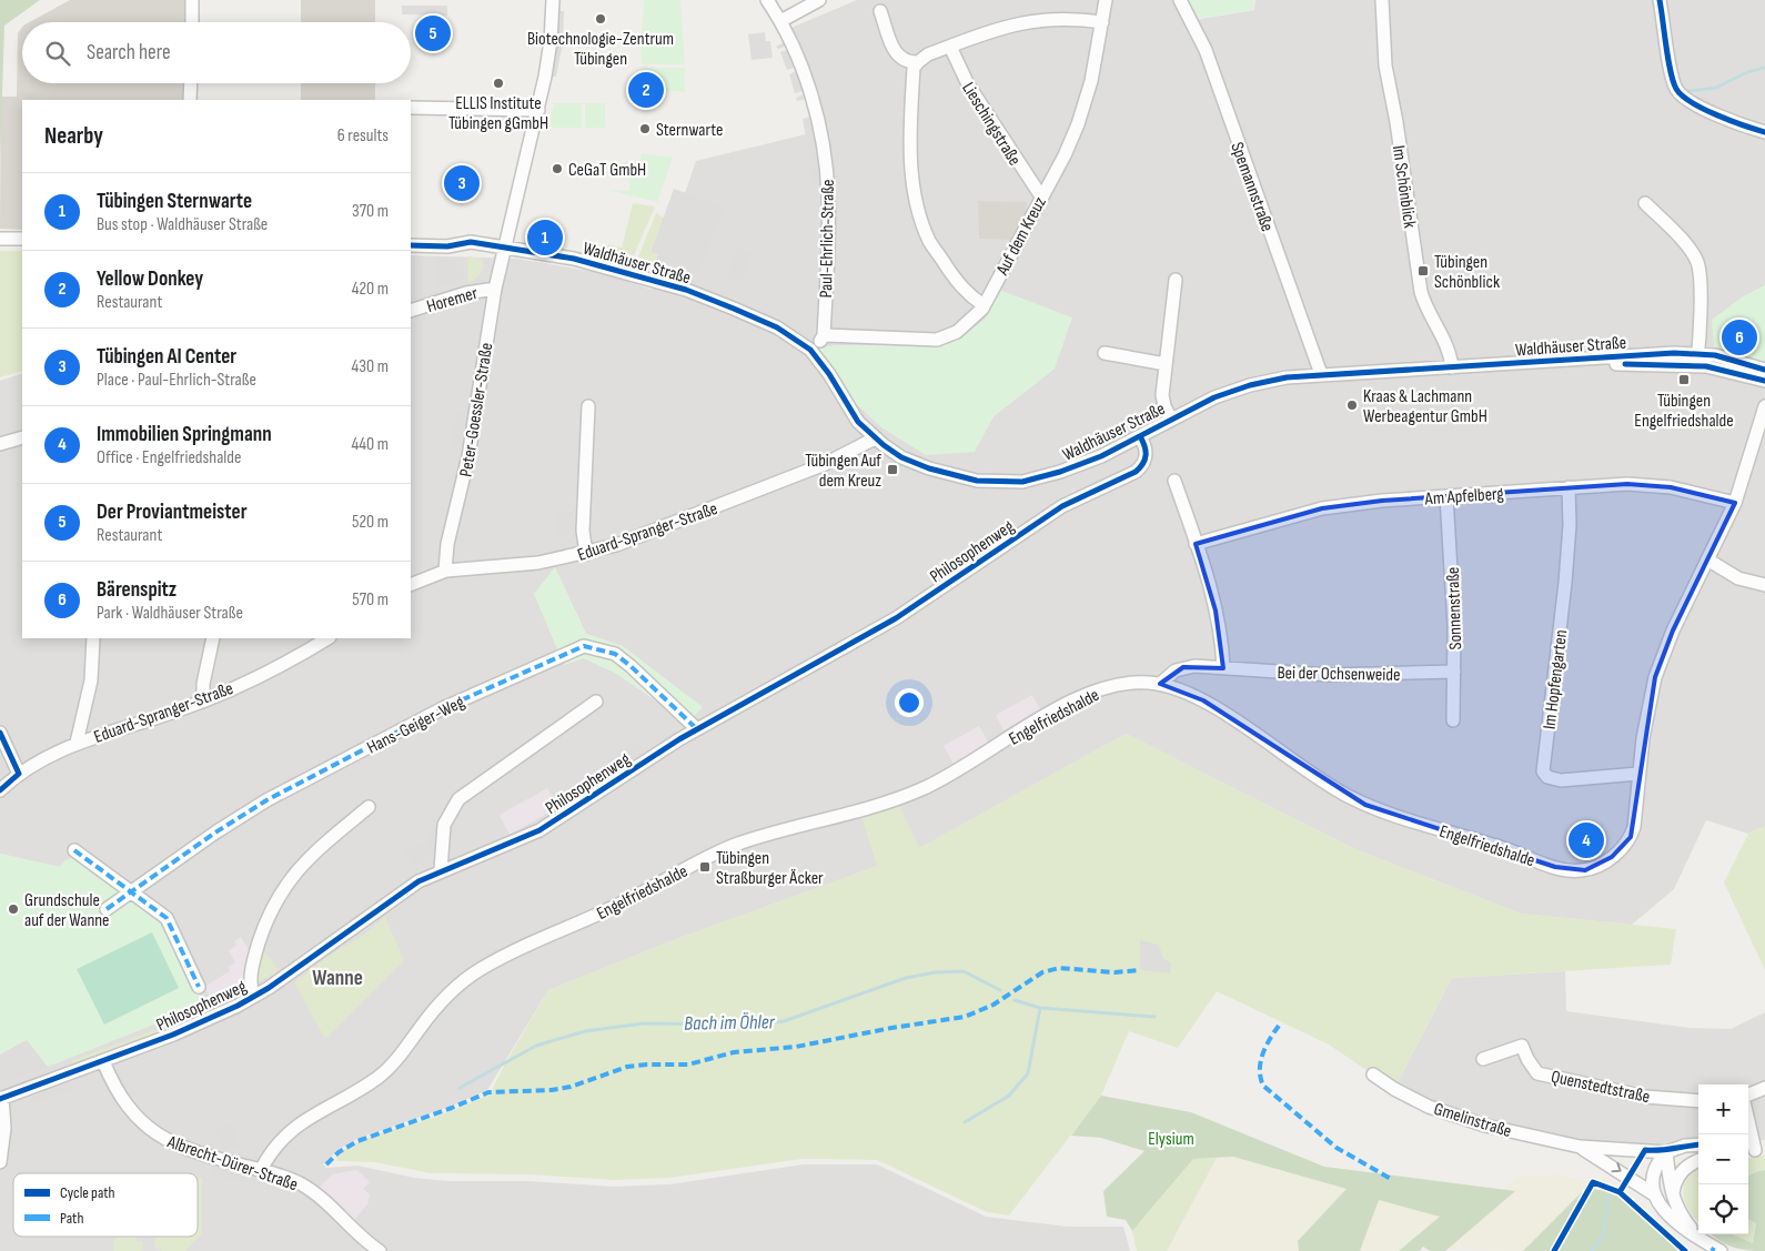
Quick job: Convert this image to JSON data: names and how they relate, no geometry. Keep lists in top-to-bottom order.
{
  "streets": {
    "street": [
      "Lieschingstraße",
      "Spemannstraße",
      "Im Schönblick",
      "Auf dem Kreuz",
      "Paul-Ehrlich-Straße",
      "Waldhäuser Straße",
      "Horemer",
      "Peter-Goessler-Straße",
      "Am Apfelberg",
      "Eduard-Spranger-Straße",
      "Philosophenweg",
      "Sonnenstraße",
      "Bei der Ochsenweide",
      "Im Hopfengarten",
      "Engelfriedshalde",
      "Hans-Geiger-Weg",
      "Quenstedtstraße",
      "Gmelinstraße",
      "Albrecht-Dürer-Straße"
    ]
  },
  "crossings": [
    ["Lieschingstraße", "Auf dem Kreuz"],
    ["Spemannstraße", "Waldhäuser Straße"],
    ["Im Schönblick", "Waldhäuser Straße"],
    ["Auf dem Kreuz", "Paul-Ehrlich-Straße"],
    ["Waldhäuser Straße", "Peter-Goessler-Straße"],
    ["Waldhäuser Straße", "Eduard-Spranger-Straße"],
    ["Waldhäuser Straße", "Philosophenweg"],
    ["Horemer", "Peter-Goessler-Straße"],
    ["Peter-Goessler-Straße", "Eduard-Spranger-Straße"],
    ["Am Apfelberg", "Sonnenstraße"],
    ["Am Apfelberg", "Im Hopfengarten"],
    ["Am Apfelberg", "Engelfriedshalde"],
    ["Philosophenweg", "Hans-Geiger-Weg"],
    ["Philosophenweg", "Albrecht-Dürer-Straße"],
    ["Sonnenstraße", "Bei der Ochsenweide"],
    ["Bei der Ochsenweide", "Engelfriedshalde"],
    ["Im Hopfengarten", "Engelfriedshalde"],
    ["Engelfriedshalde", "Albrecht-Dürer-Straße"]
  ],
  "districts": ["Wanne"],
  "water": ["Bach im Öhler"],
  "parks": ["Elysium"],
  "places": {
    "other": [
      "Biotechnologie-Zentrum Tübingen",
      "ELLIS Institute Tübingen gGmbH",
      "Sternwarte",
      "CeGaT GmbH",
      "Kraas & Lachmann Werbeagentur GmbH",
      "Grundschule auf der Wanne"
    ],
    "transit": [
      "Tübingen Schönblick",
      "Tübingen Engelfriedshalde",
      "Tübingen Auf dem Kreuz",
      "Tübingen Straßburger Äcker"
    ]
  },
  "legend": ["Cycle path", "Path"],
  "page": {
    "pins": [
      "5",
      "2",
      "3",
      "1",
      "6",
      "4"
    ],
    "search": "Search here",
    "heading": ["Nearby", "6 results"],
    "list": [
      {
        "mark": "1",
        "name": "Tübingen Sternwarte",
        "note": "Bus stop · Waldhäuser Straße",
        "value": "370 m"
      },
      {
        "mark": "2",
        "name": "Yellow Donkey",
        "note": "Restaurant",
        "value": "420 m"
      },
      {
        "mark": "3",
        "name": "Tübingen AI Center",
        "note": "Place · Paul-Ehrlich-Straße",
        "value": "430 m"
      },
      {
        "mark": "4",
        "name": "Immobilien Springmann",
        "note": "Office · Engelfriedshalde",
        "value": "440 m"
      },
      {
        "mark": "5",
        "name": "Der Proviantmeister",
        "note": "Restaurant",
        "value": "520 m"
      },
      {
        "mark": "6",
        "name": "Bärenspitz",
        "note": "Park · Waldhäuser Straße",
        "value": "570 m"
      }
    ],
    "map_buttons": ["+", "−"]
  }
}
